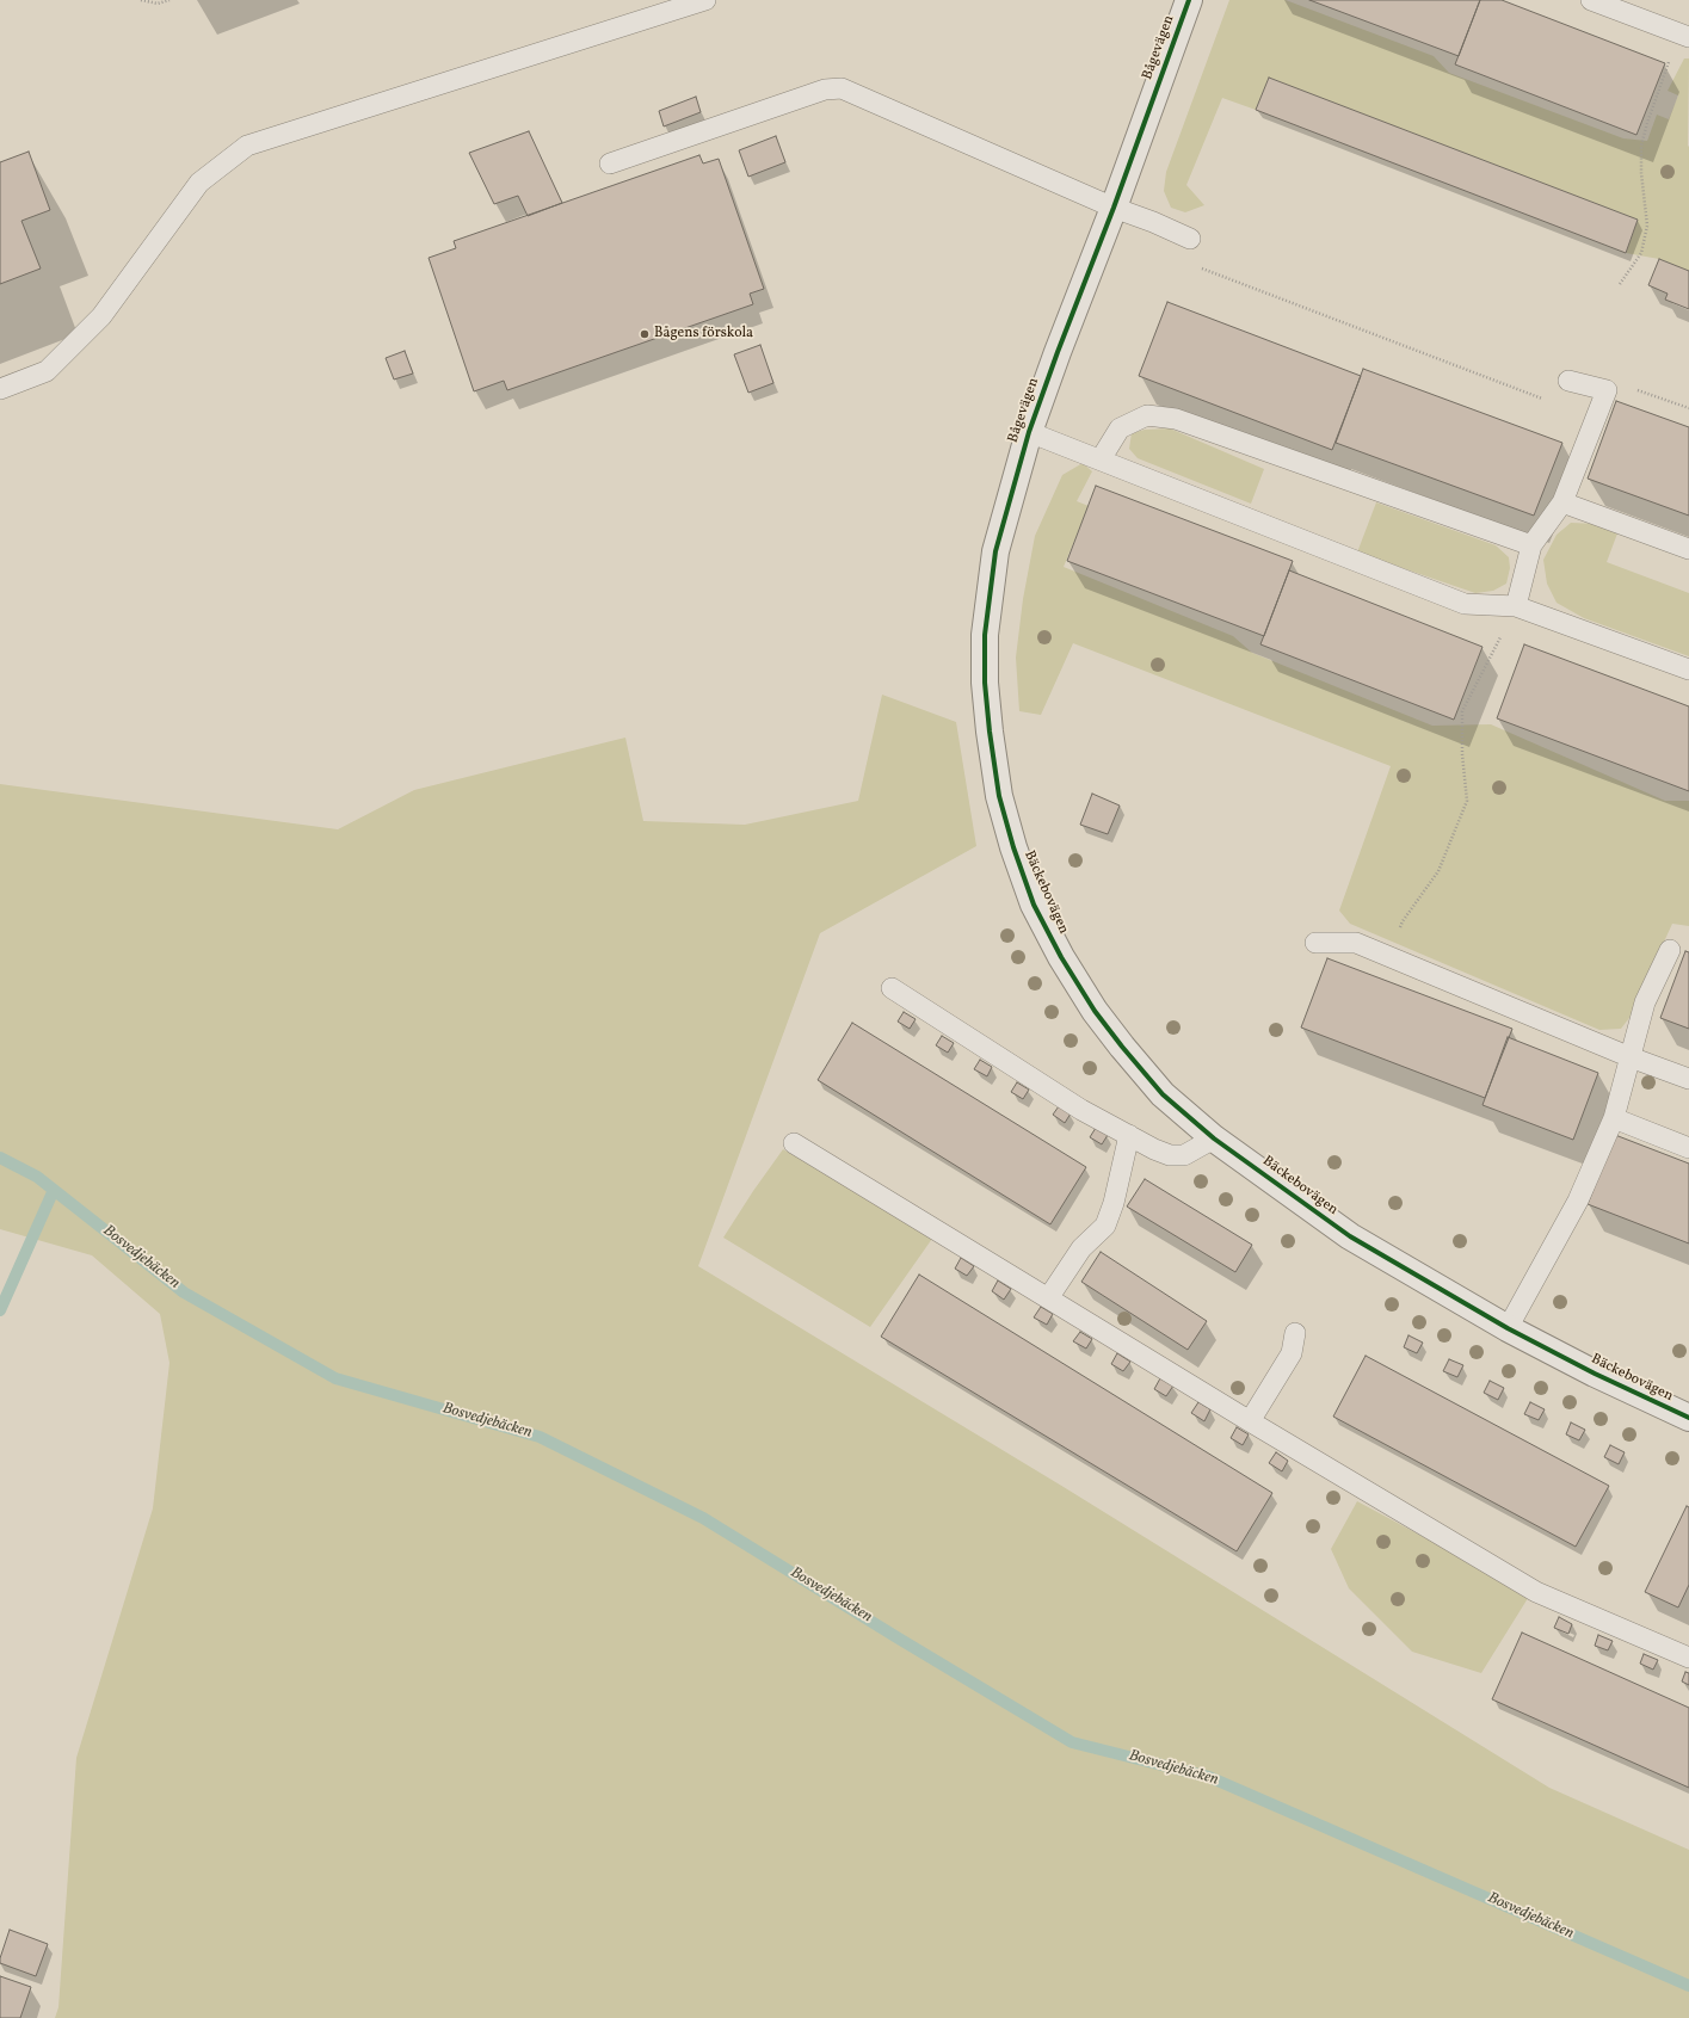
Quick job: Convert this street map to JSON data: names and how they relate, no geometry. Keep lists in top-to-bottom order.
{
  "streets": {
    "street": ["Bågevägen", "Bäckebovägen"]
  },
  "crossings": [
    ["Bågevägen", "Bäckebovägen"]
  ],
  "water": ["Bosvedjebäcken"],
  "places": ["Bågens förskola"]
}
